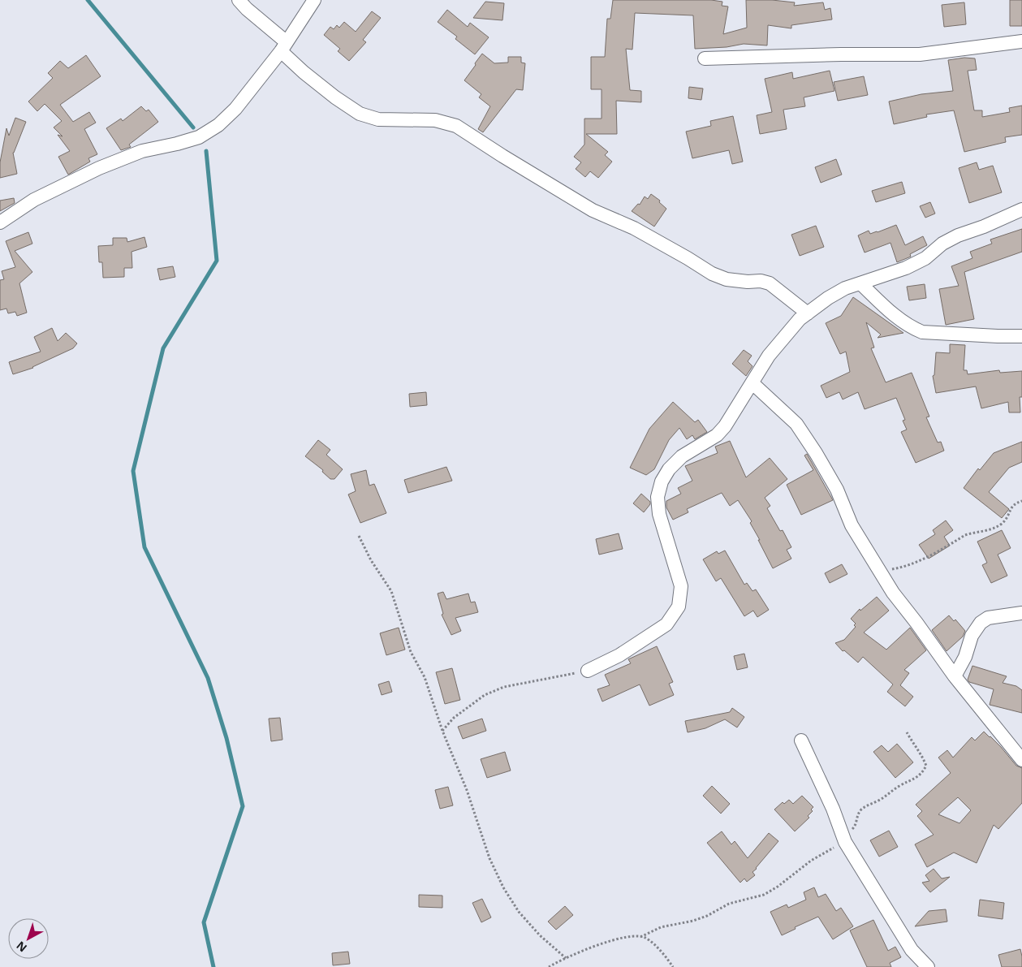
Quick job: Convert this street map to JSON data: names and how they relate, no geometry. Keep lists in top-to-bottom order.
{
  "north": "bottom left"
}
